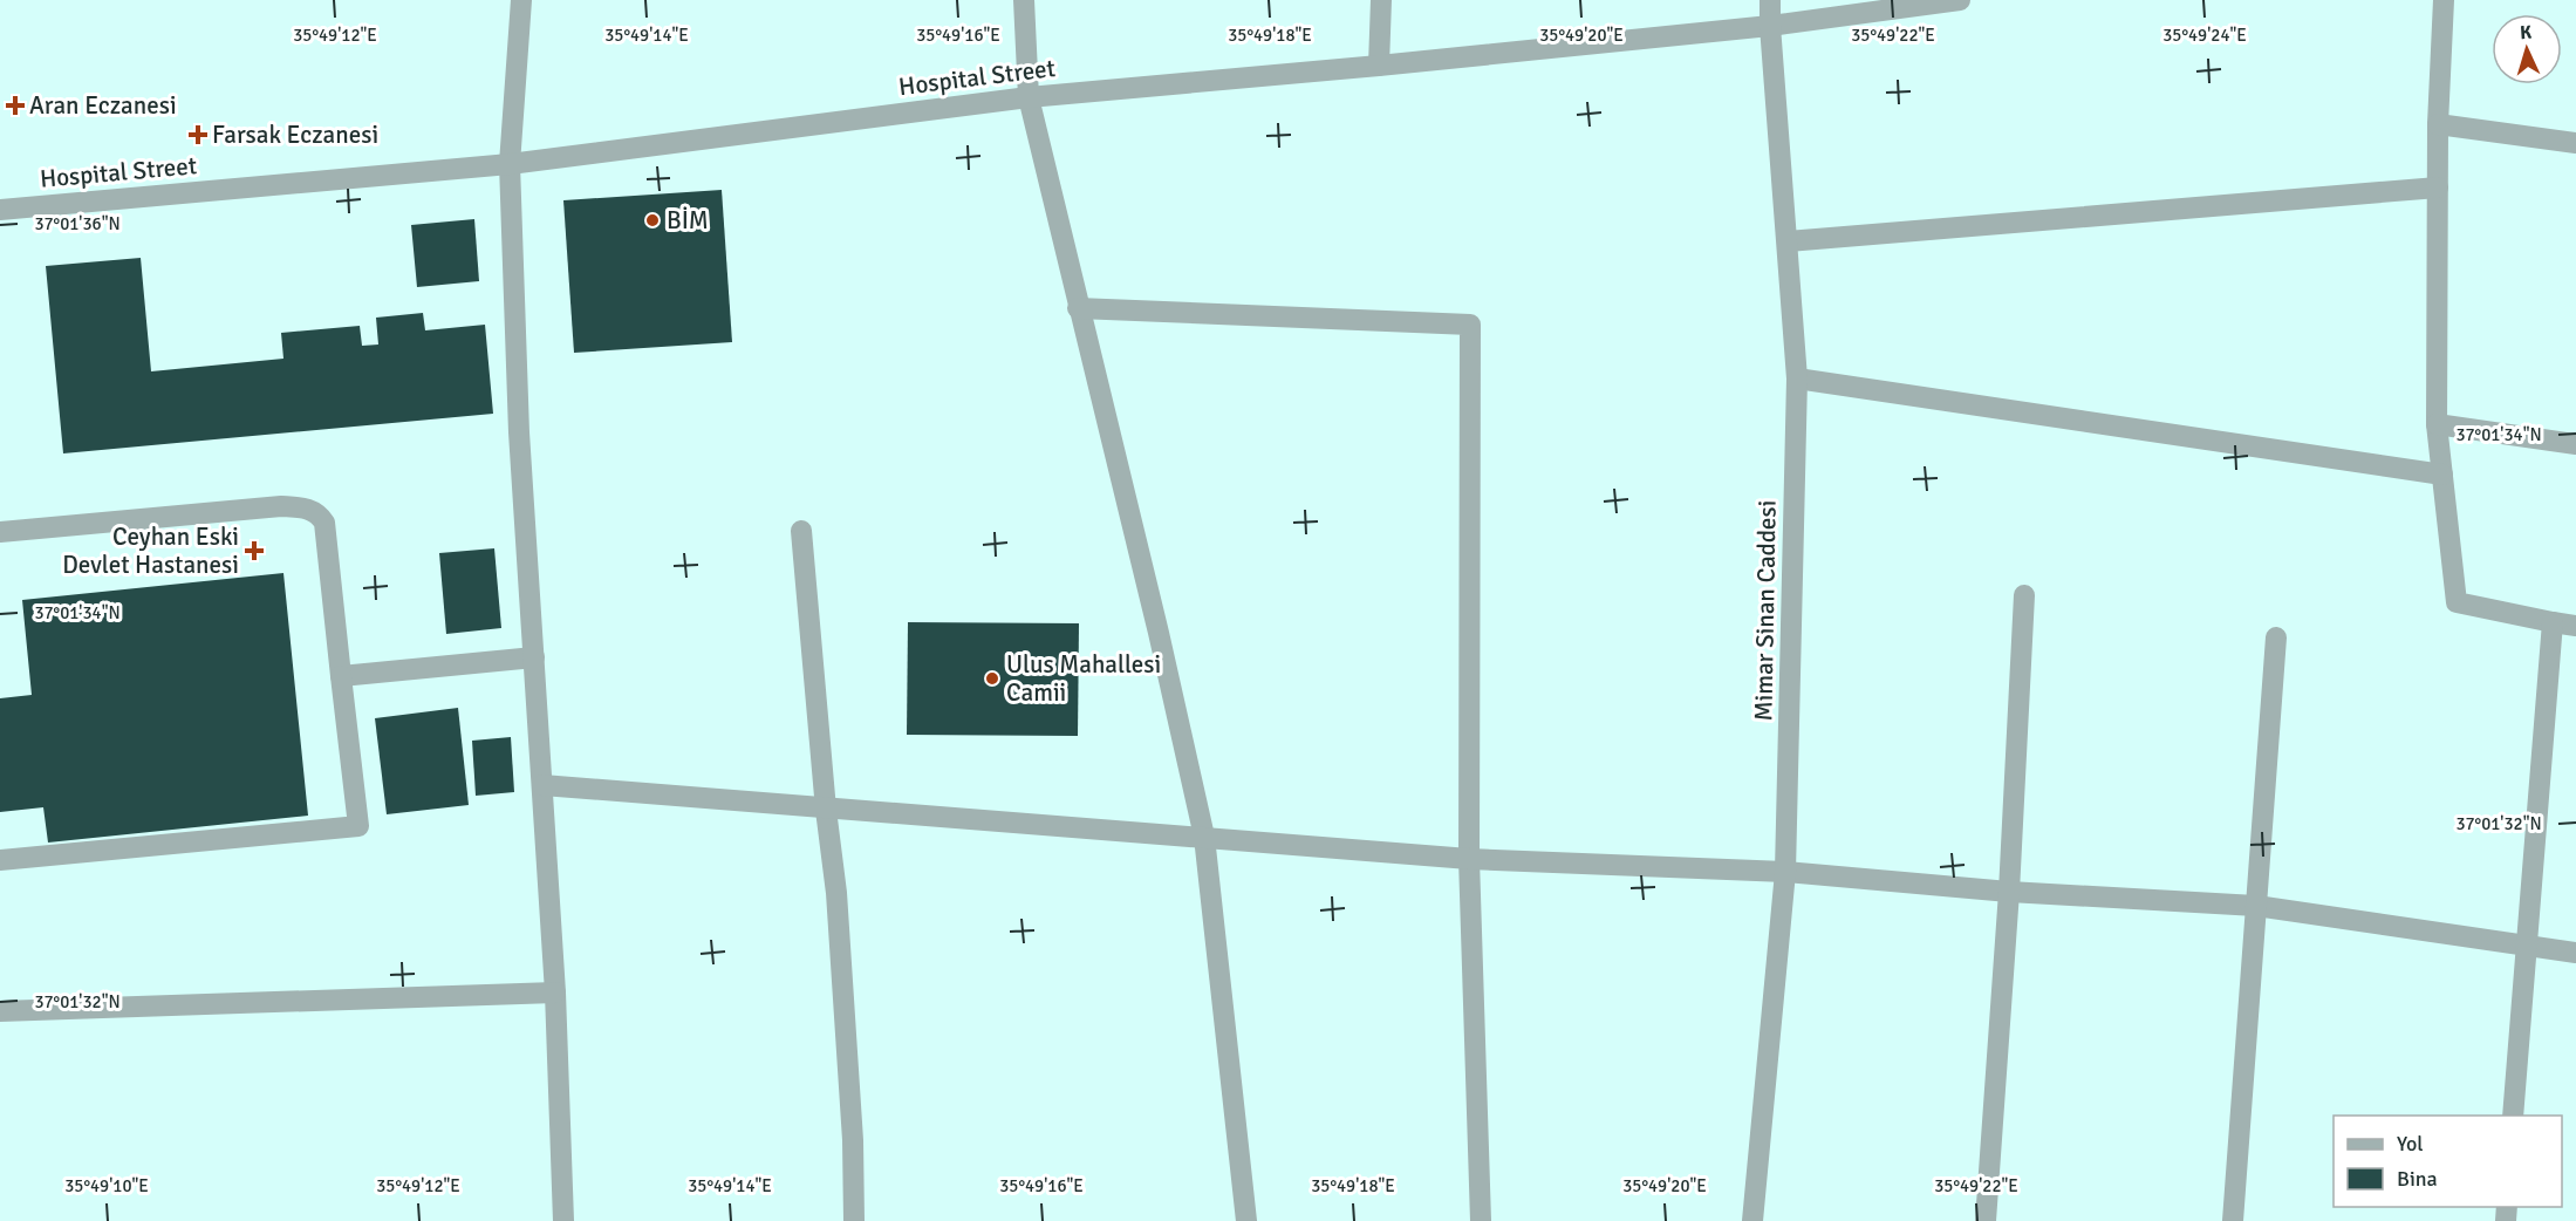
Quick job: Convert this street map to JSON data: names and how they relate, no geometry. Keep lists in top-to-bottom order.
{
  "streets": {
    "street": ["Hospital Street", "Mimar Sinan Caddesi"]
  },
  "crossings": [
    ["Hospital Street", "Mimar Sinan Caddesi"]
  ],
  "places": {
    "health": ["Aran Eczanesi", "Farsak Eczanesi", "Ceyhan Eski Devlet Hastanesi"],
    "other": ["BİM", "Ulus Mahallesi Camii"]
  },
  "legend": ["Yol", "Bina"],
  "north": "top",
  "coordinates": [
    "35°49'12\"E",
    "35°49'14\"E",
    "35°49'16\"E",
    "35°49'18\"E",
    "35°49'20\"E",
    "35°49'22\"E",
    "35°49'24\"E",
    "37°01'36\"N",
    "37°01'34\"N",
    "37°01'32\"N",
    "35°49'10\"E"
  ]
}
